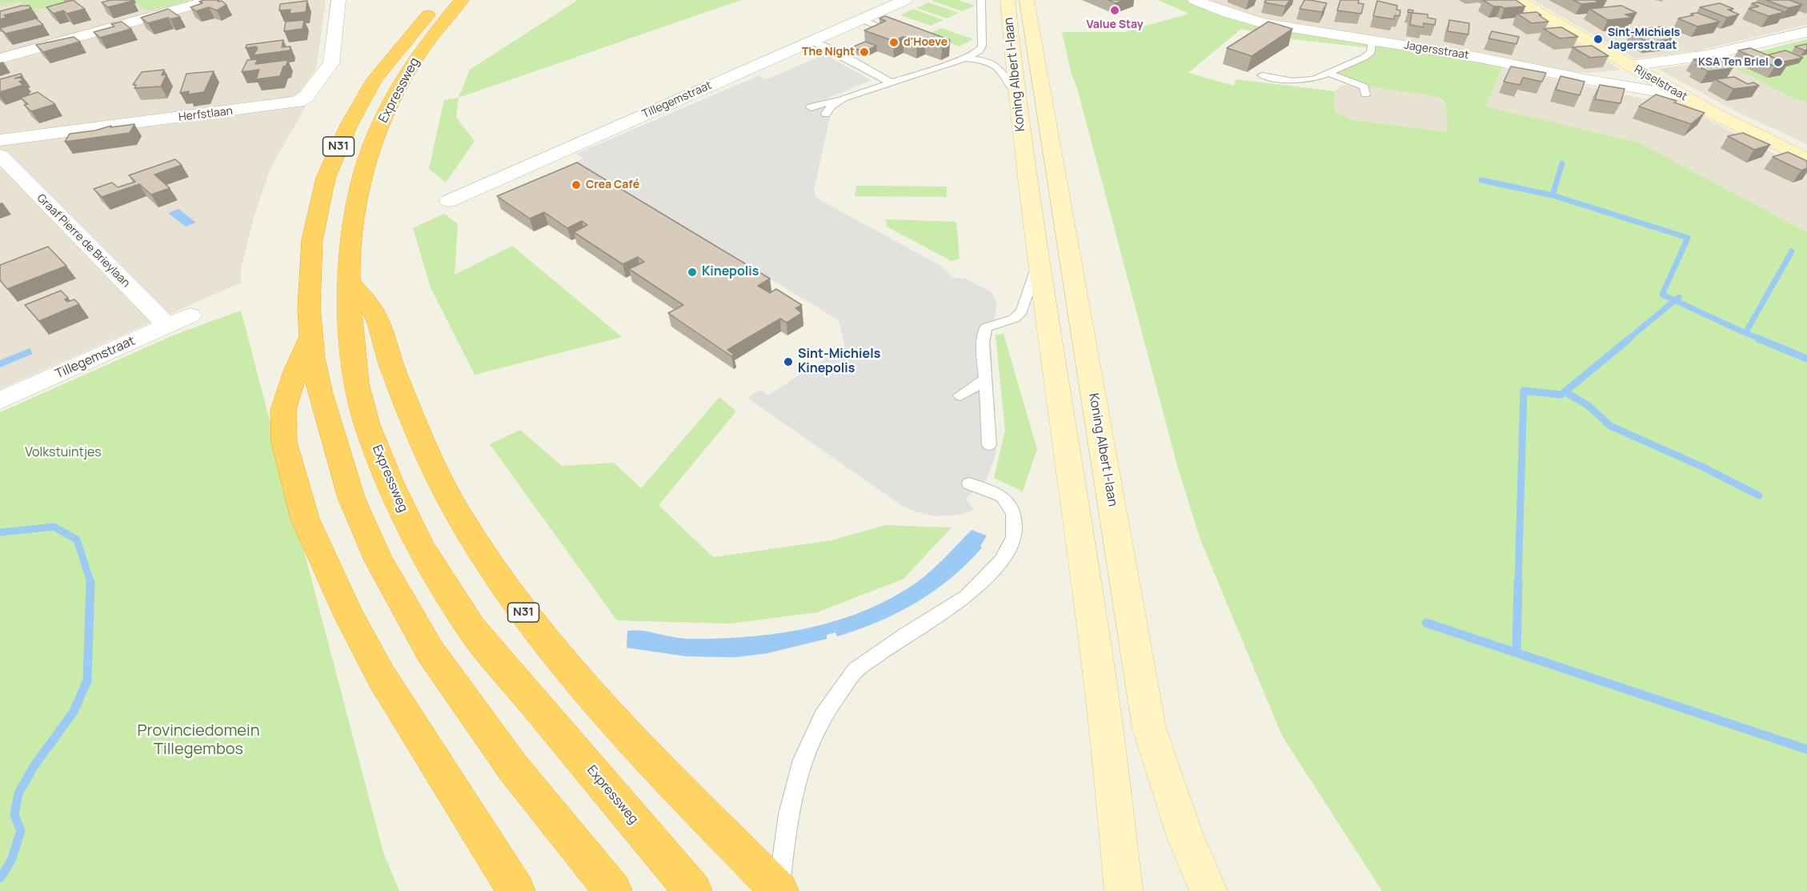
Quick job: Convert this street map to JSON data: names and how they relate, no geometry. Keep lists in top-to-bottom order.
{
  "streets": {
    "highway": ["Expressweg", "N31"],
    "main road": ["Koning Albert I-laan", "Rijselstraat"],
    "street": [
      "Jagersstraat",
      "Tillegemstraat",
      "Herfstlaan",
      "Graaf Pierre de Brieylaan"
    ]
  },
  "crossings": [
    ["Jagersstraat", "Rijselstraat"],
    ["Expressweg", "N31"],
    ["Tillegemstraat", "Graaf Pierre de Brieylaan"]
  ],
  "parks": ["Volkstuintjes", "Provinciedomein Tillegembos"],
  "places": [
    "Value Stay",
    "Sint-Michiels Jagersstraat",
    "d'Hoeve",
    "The Night",
    "KSA Ten Briel",
    "Crea Café",
    "Kinepolis",
    "Sint-Michiels Kinepolis"
  ]
}
